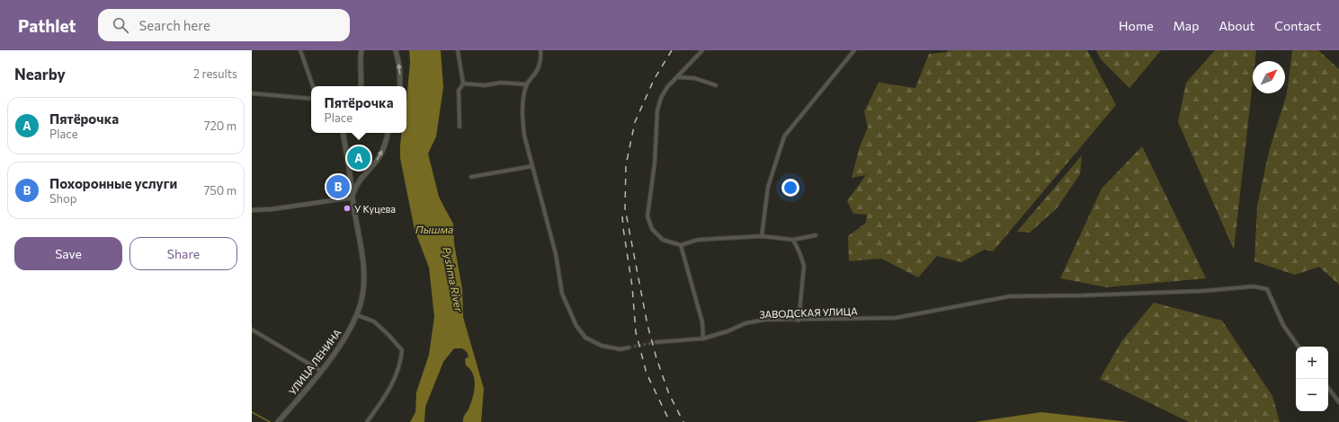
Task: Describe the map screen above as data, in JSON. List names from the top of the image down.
{
  "streets": {
    "main road": ["УЛИЦА ЛЕНИНА"],
    "street": ["ЗАВОДСКАЯ УЛИЦА"]
  },
  "water": ["Пышма", "Pyshma River"],
  "places": ["У Куцева"],
  "north": "top right",
  "page": {
    "header": "Pathlet",
    "search": "Search here",
    "nav": [
      "Home",
      "Map",
      "About",
      "Contact"
    ],
    "heading": ["Nearby", "2 results"],
    "popup": ["Пятёрочка", "Place"],
    "list": [
      {
        "mark": "A",
        "name": "Пятёрочка",
        "note": "Place",
        "value": "720 m"
      },
      {
        "mark": "B",
        "name": "Похоронные услуги",
        "note": "Shop",
        "value": "750 m"
      }
    ],
    "pins": ["A", "B"],
    "buttons": ["Save", "Share"],
    "map_buttons": ["+", "−"]
  }
}
